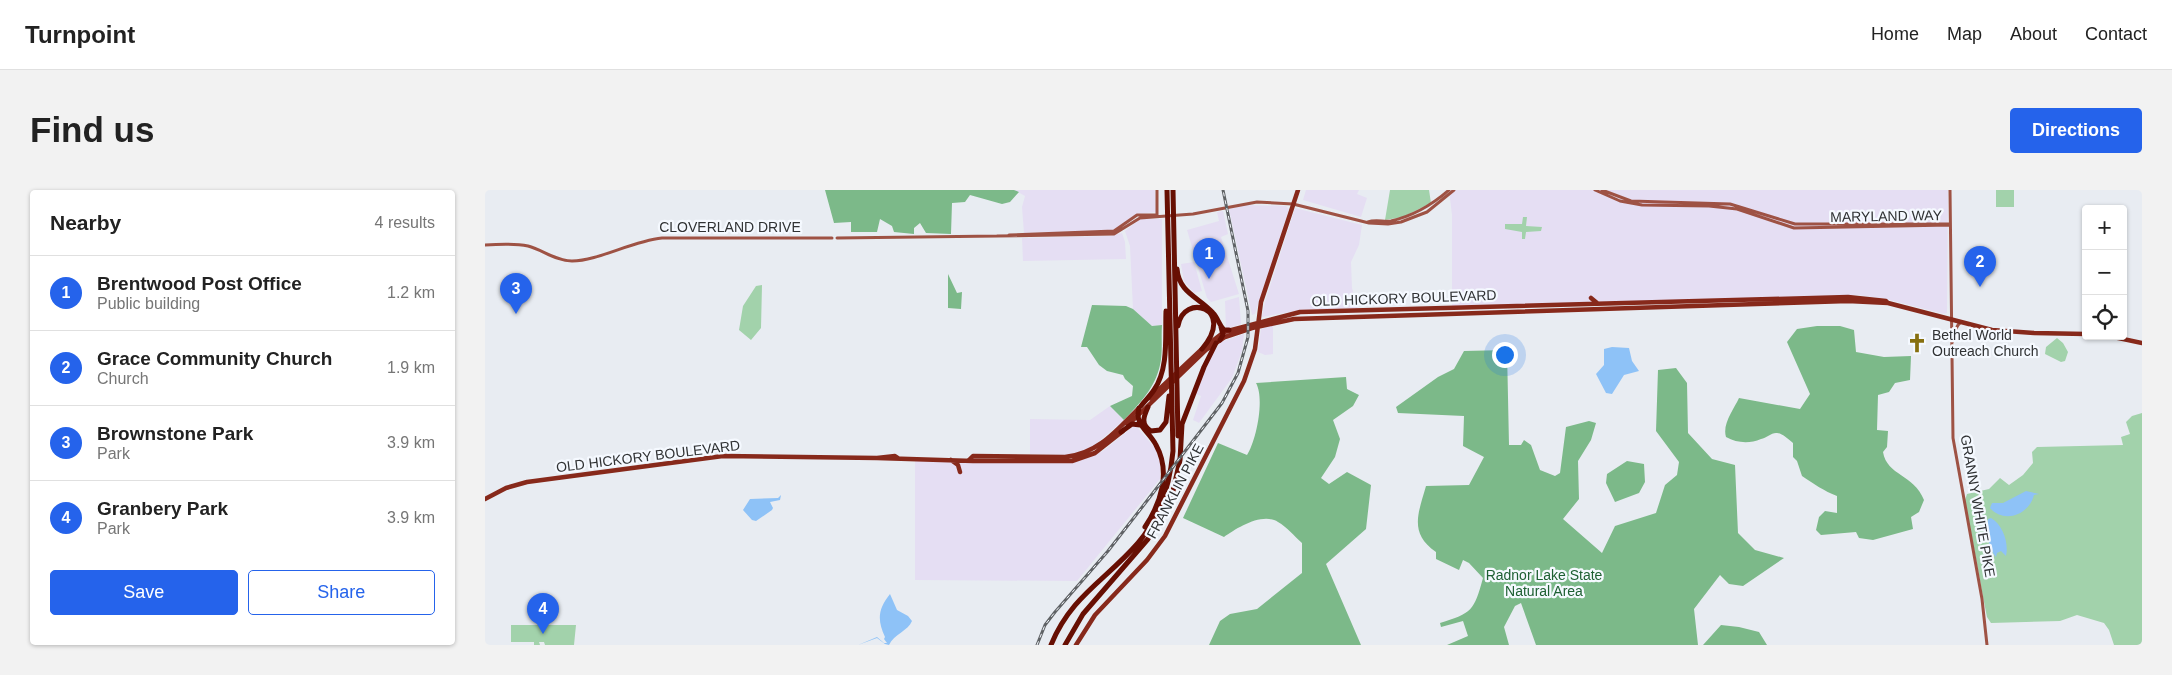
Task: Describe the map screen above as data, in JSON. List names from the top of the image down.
{
  "streets": {
    "main road": [
      "MARYLAND WAY",
      "CLOVERLAND DRIVE",
      "OLD HICKORY BOULEVARD",
      "FRANKLIN PIKE",
      "GRANNY WHITE PIKE"
    ]
  },
  "crossings": [
    ["MARYLAND WAY", "GRANNY WHITE PIKE"],
    ["CLOVERLAND DRIVE", "FRANKLIN PIKE"],
    ["OLD HICKORY BOULEVARD", "FRANKLIN PIKE"],
    ["OLD HICKORY BOULEVARD", "GRANNY WHITE PIKE"]
  ],
  "parks": ["Radnor Lake State Natural Area"],
  "places": {
    "church": ["Bethel World Outreach Church"]
  },
  "page": {
    "header": "Turnpoint",
    "nav": [
      "Home",
      "Map",
      "About",
      "Contact"
    ],
    "buttons": [
      "Directions",
      ["Save", "Share"]
    ],
    "title": "Find us",
    "heading": ["Nearby", "4 results"],
    "map_buttons": ["+", "−"],
    "pins": [
      "1",
      "2",
      "3",
      "4"
    ],
    "list": [
      {
        "mark": "1",
        "name": "Brentwood Post Office",
        "note": "Public building",
        "value": "1.2 km"
      },
      {
        "mark": "2",
        "name": "Grace Community Church",
        "note": "Church",
        "value": "1.9 km"
      },
      {
        "mark": "3",
        "name": "Brownstone Park",
        "note": "Park",
        "value": "3.9 km"
      },
      {
        "mark": "4",
        "name": "Granbery Park",
        "note": "Park",
        "value": "3.9 km"
      }
    ]
  }
}
